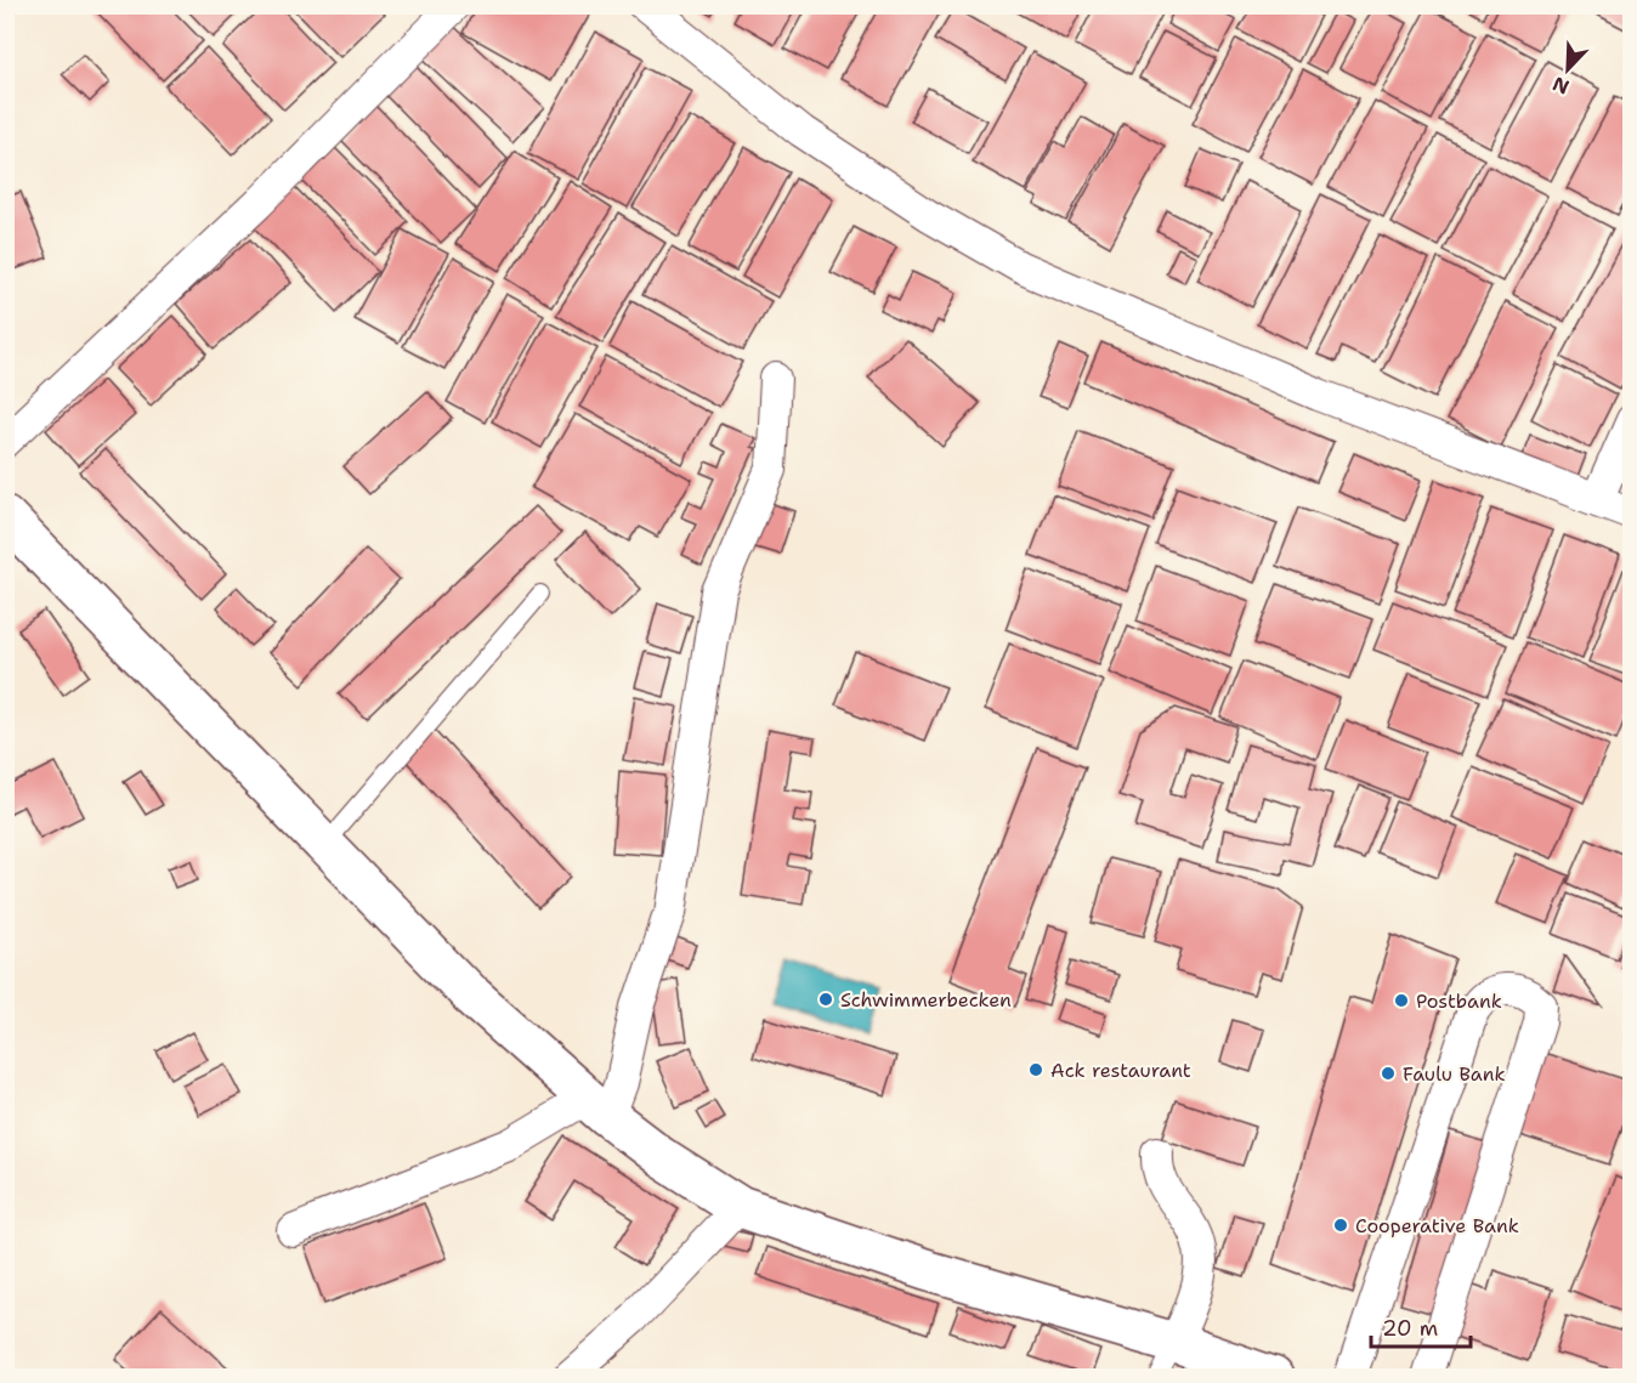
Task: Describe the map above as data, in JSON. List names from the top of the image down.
{
  "places": [
    "Schwimmerbecken",
    "Postbank",
    "Ack restaurant",
    "Faulu Bank",
    "Cooperative Bank"
  ],
  "scale_bar": "20 m",
  "north": "bottom left"
}
